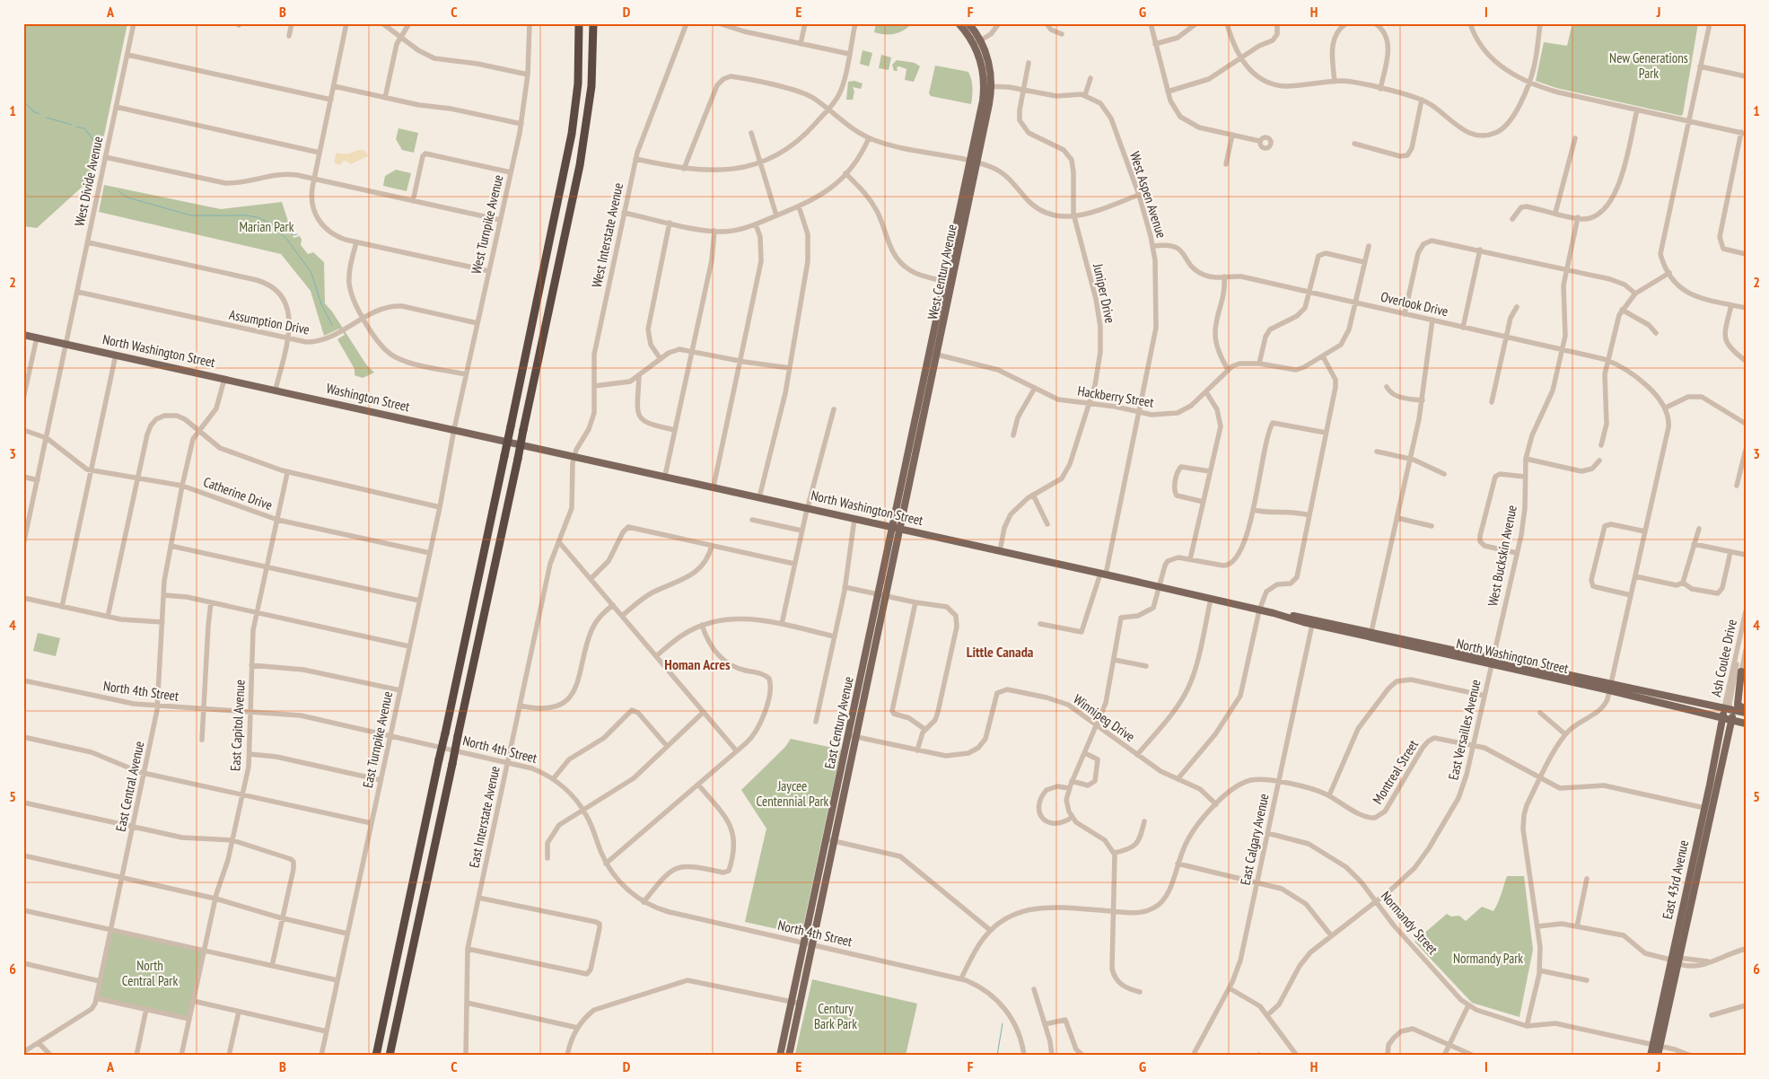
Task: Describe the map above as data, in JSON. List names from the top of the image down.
{
  "streets": {
    "main road": [
      "West Century Avenue",
      "North Washington Street",
      "Washington Street",
      "East Century Avenue",
      "East 43rd Avenue"
    ],
    "street": [
      "West Divide Avenue",
      "West Aspen Avenue",
      "West Turnpike Avenue",
      "West Interstate Avenue",
      "Juniper Drive",
      "Overlook Drive",
      "Assumption Drive",
      "Hackberry Street",
      "Catherine Drive",
      "West Buckskin Avenue",
      "Ash Coulee Drive",
      "North 4th Street",
      "Winnipeg Drive",
      "East Capitol Avenue",
      "East Versailles Avenue",
      "East Turnpike Avenue",
      "Montreal Street",
      "East Central Avenue",
      "East Interstate Avenue",
      "East Calgary Avenue",
      "Normandy Street"
    ]
  },
  "crossings": [
    ["West Divide Avenue", "Assumption Drive"],
    ["West Divide Avenue", "North Washington Street"],
    ["West Divide Avenue", "Catherine Drive"],
    ["West Aspen Avenue", "Overlook Drive"],
    ["West Aspen Avenue", "North Washington Street"],
    ["West Aspen Avenue", "Hackberry Street"],
    ["West Turnpike Avenue", "Assumption Drive"],
    ["West Turnpike Avenue", "North Washington Street"],
    ["West Turnpike Avenue", "Washington Street"],
    ["West Turnpike Avenue", "East Turnpike Avenue"],
    ["West Interstate Avenue", "North Washington Street"],
    ["West Interstate Avenue", "East Interstate Avenue"],
    ["West Century Avenue", "North Washington Street"],
    ["West Century Avenue", "Hackberry Street"],
    ["West Century Avenue", "East Century Avenue"],
    ["Juniper Drive", "North Washington Street"],
    ["Juniper Drive", "Hackberry Street"],
    ["Overlook Drive", "Hackberry Street"],
    ["Overlook Drive", "West Buckskin Avenue"],
    ["North Washington Street", "Washington Street"],
    ["North Washington Street", "West Buckskin Avenue"],
    ["North Washington Street", "Ash Coulee Drive"],
    ["North Washington Street", "East Century Avenue"],
    ["North Washington Street", "East Versailles Avenue"],
    ["North Washington Street", "East Turnpike Avenue"],
    ["North Washington Street", "East Central Avenue"],
    ["North Washington Street", "East Interstate Avenue"],
    ["North Washington Street", "East Calgary Avenue"],
    ["North Washington Street", "East 43rd Avenue"],
    ["Washington Street", "East Turnpike Avenue"],
    ["Catherine Drive", "East Capitol Avenue"],
    ["Catherine Drive", "East Turnpike Avenue"],
    ["Catherine Drive", "East Central Avenue"],
    ["West Buckskin Avenue", "East Versailles Avenue"],
    ["Ash Coulee Drive", "East 43rd Avenue"],
    ["North 4th Street", "East Century Avenue"],
    ["North 4th Street", "East Capitol Avenue"],
    ["North 4th Street", "East Turnpike Avenue"],
    ["North 4th Street", "Montreal Street"],
    ["North 4th Street", "East Central Avenue"],
    ["North 4th Street", "East Interstate Avenue"],
    ["Winnipeg Drive", "East Century Avenue"],
    ["Winnipeg Drive", "Montreal Street"],
    ["East Versailles Avenue", "Montreal Street"],
    ["East Versailles Avenue", "Normandy Street"],
    ["Montreal Street", "East Calgary Avenue"],
    ["Montreal Street", "East 43rd Avenue"],
    ["East Calgary Avenue", "Normandy Street"],
    ["East 43rd Avenue", "Normandy Street"]
  ],
  "districts": ["Little Canada", "Homan Acres"],
  "parks": [
    "New Generations Park",
    "Marian Park",
    "Jaycee Centennial Park",
    "Normandy Park",
    "North Central Park",
    "Century Bark Park"
  ],
  "grid": {
    "columns": [
      "A",
      "B",
      "C",
      "D",
      "E",
      "F",
      "G",
      "H",
      "I",
      "J"
    ],
    "rows": [
      "1",
      "2",
      "3",
      "4",
      "5",
      "6"
    ]
  }
}
